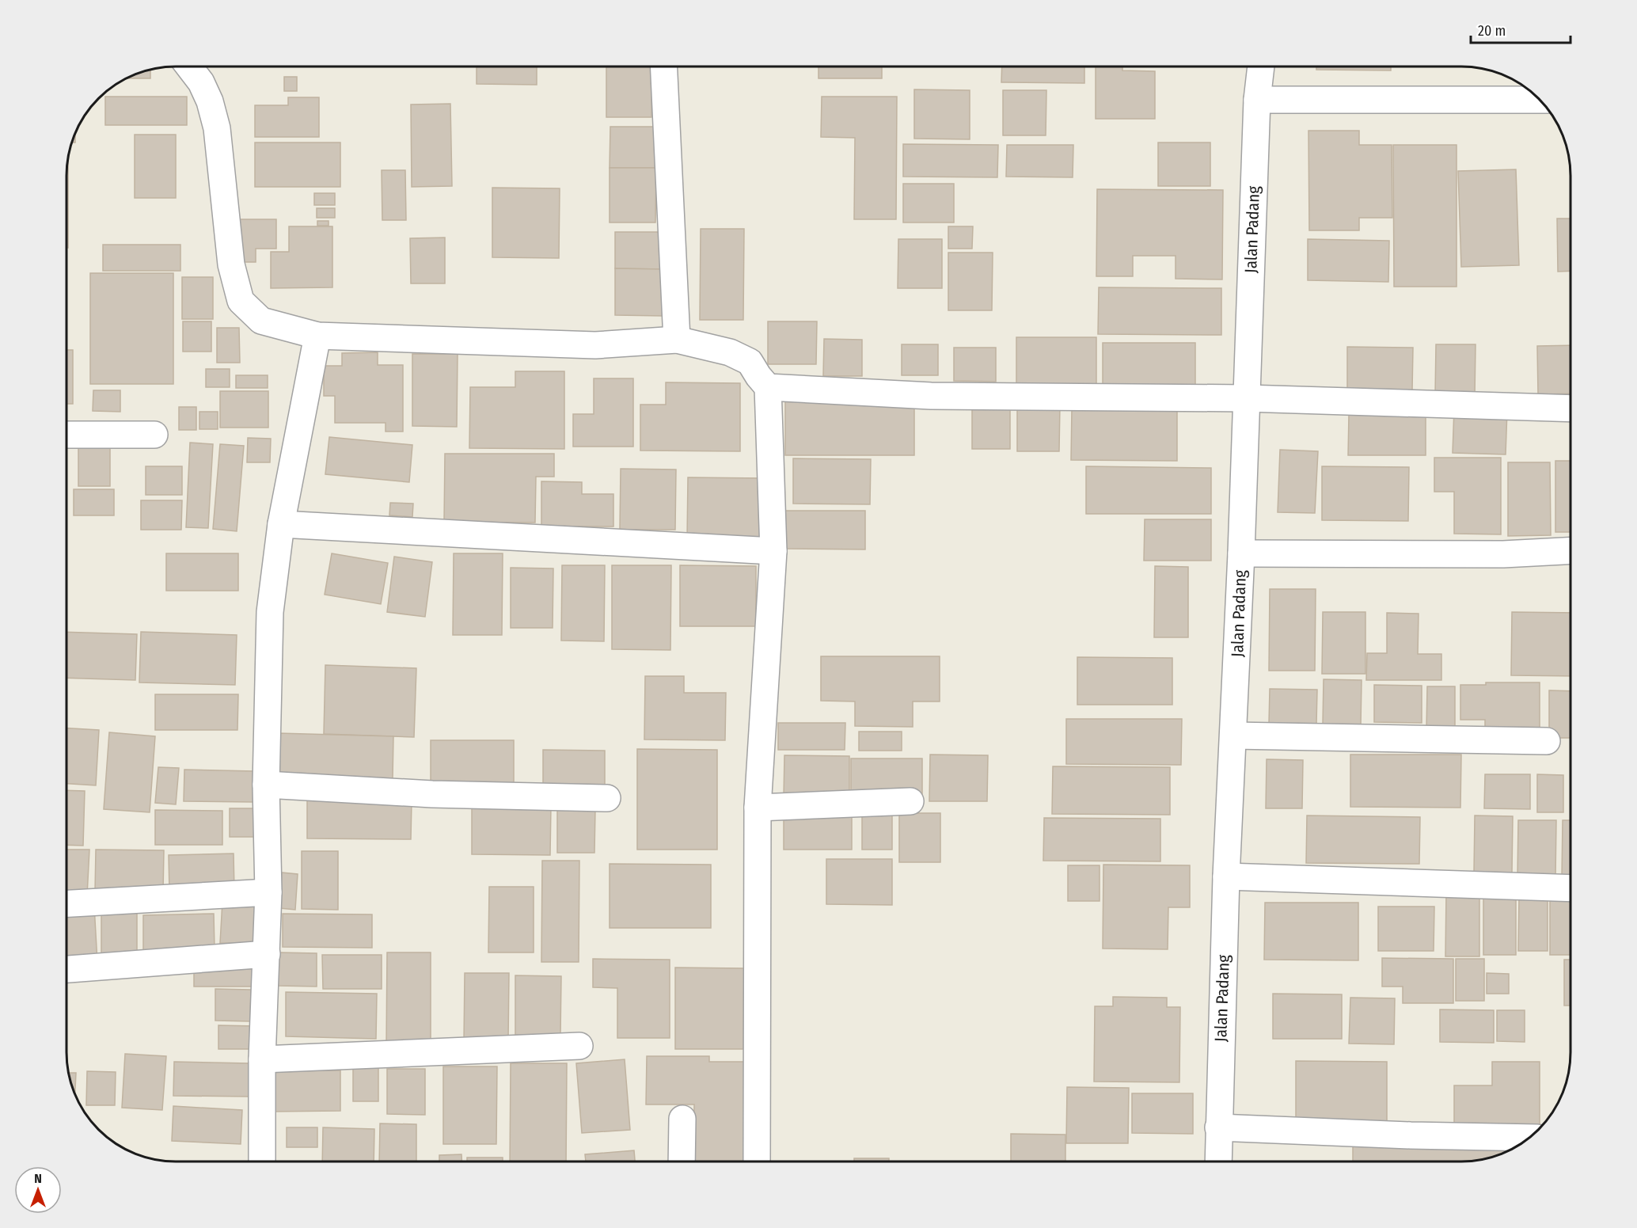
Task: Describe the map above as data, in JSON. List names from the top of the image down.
{
  "streets": {
    "street": ["Jalan Padang"]
  },
  "scale_bar": "20 m",
  "north": "top"
}
